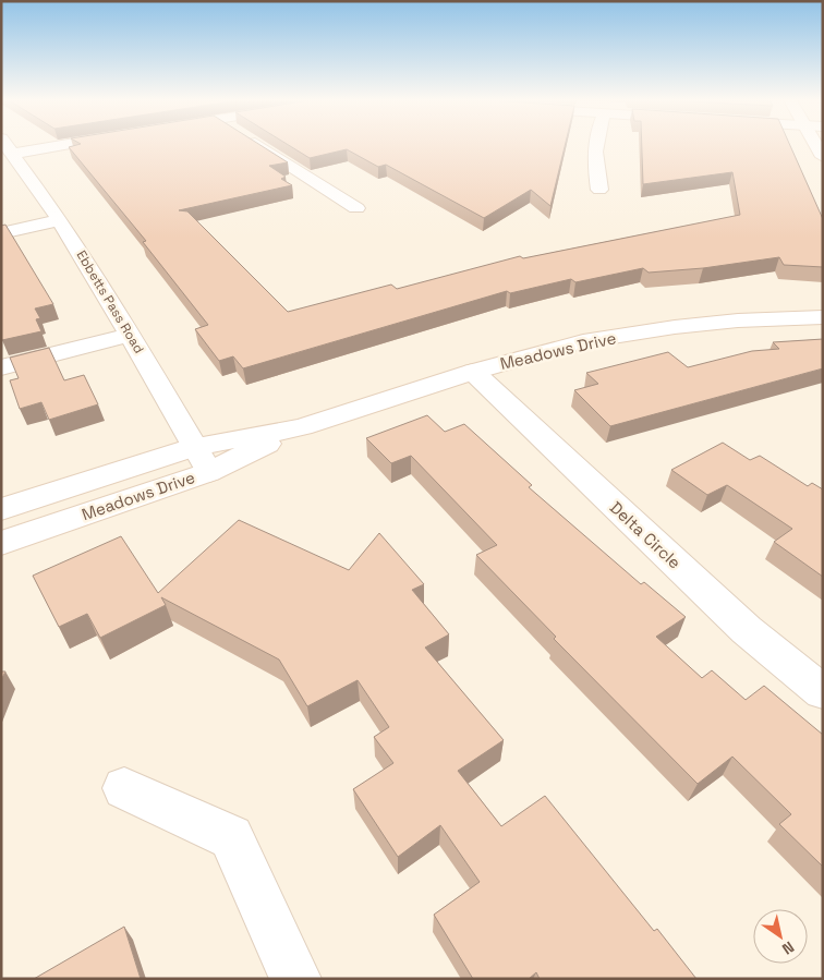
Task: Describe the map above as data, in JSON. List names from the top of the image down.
{
  "streets": {
    "street": ["Ebbetts Pass Road", "Meadows Drive", "Delta Circle"]
  },
  "crossings": [
    ["Ebbetts Pass Road", "Meadows Drive"],
    ["Meadows Drive", "Delta Circle"]
  ],
  "north": "bottom right"
}
